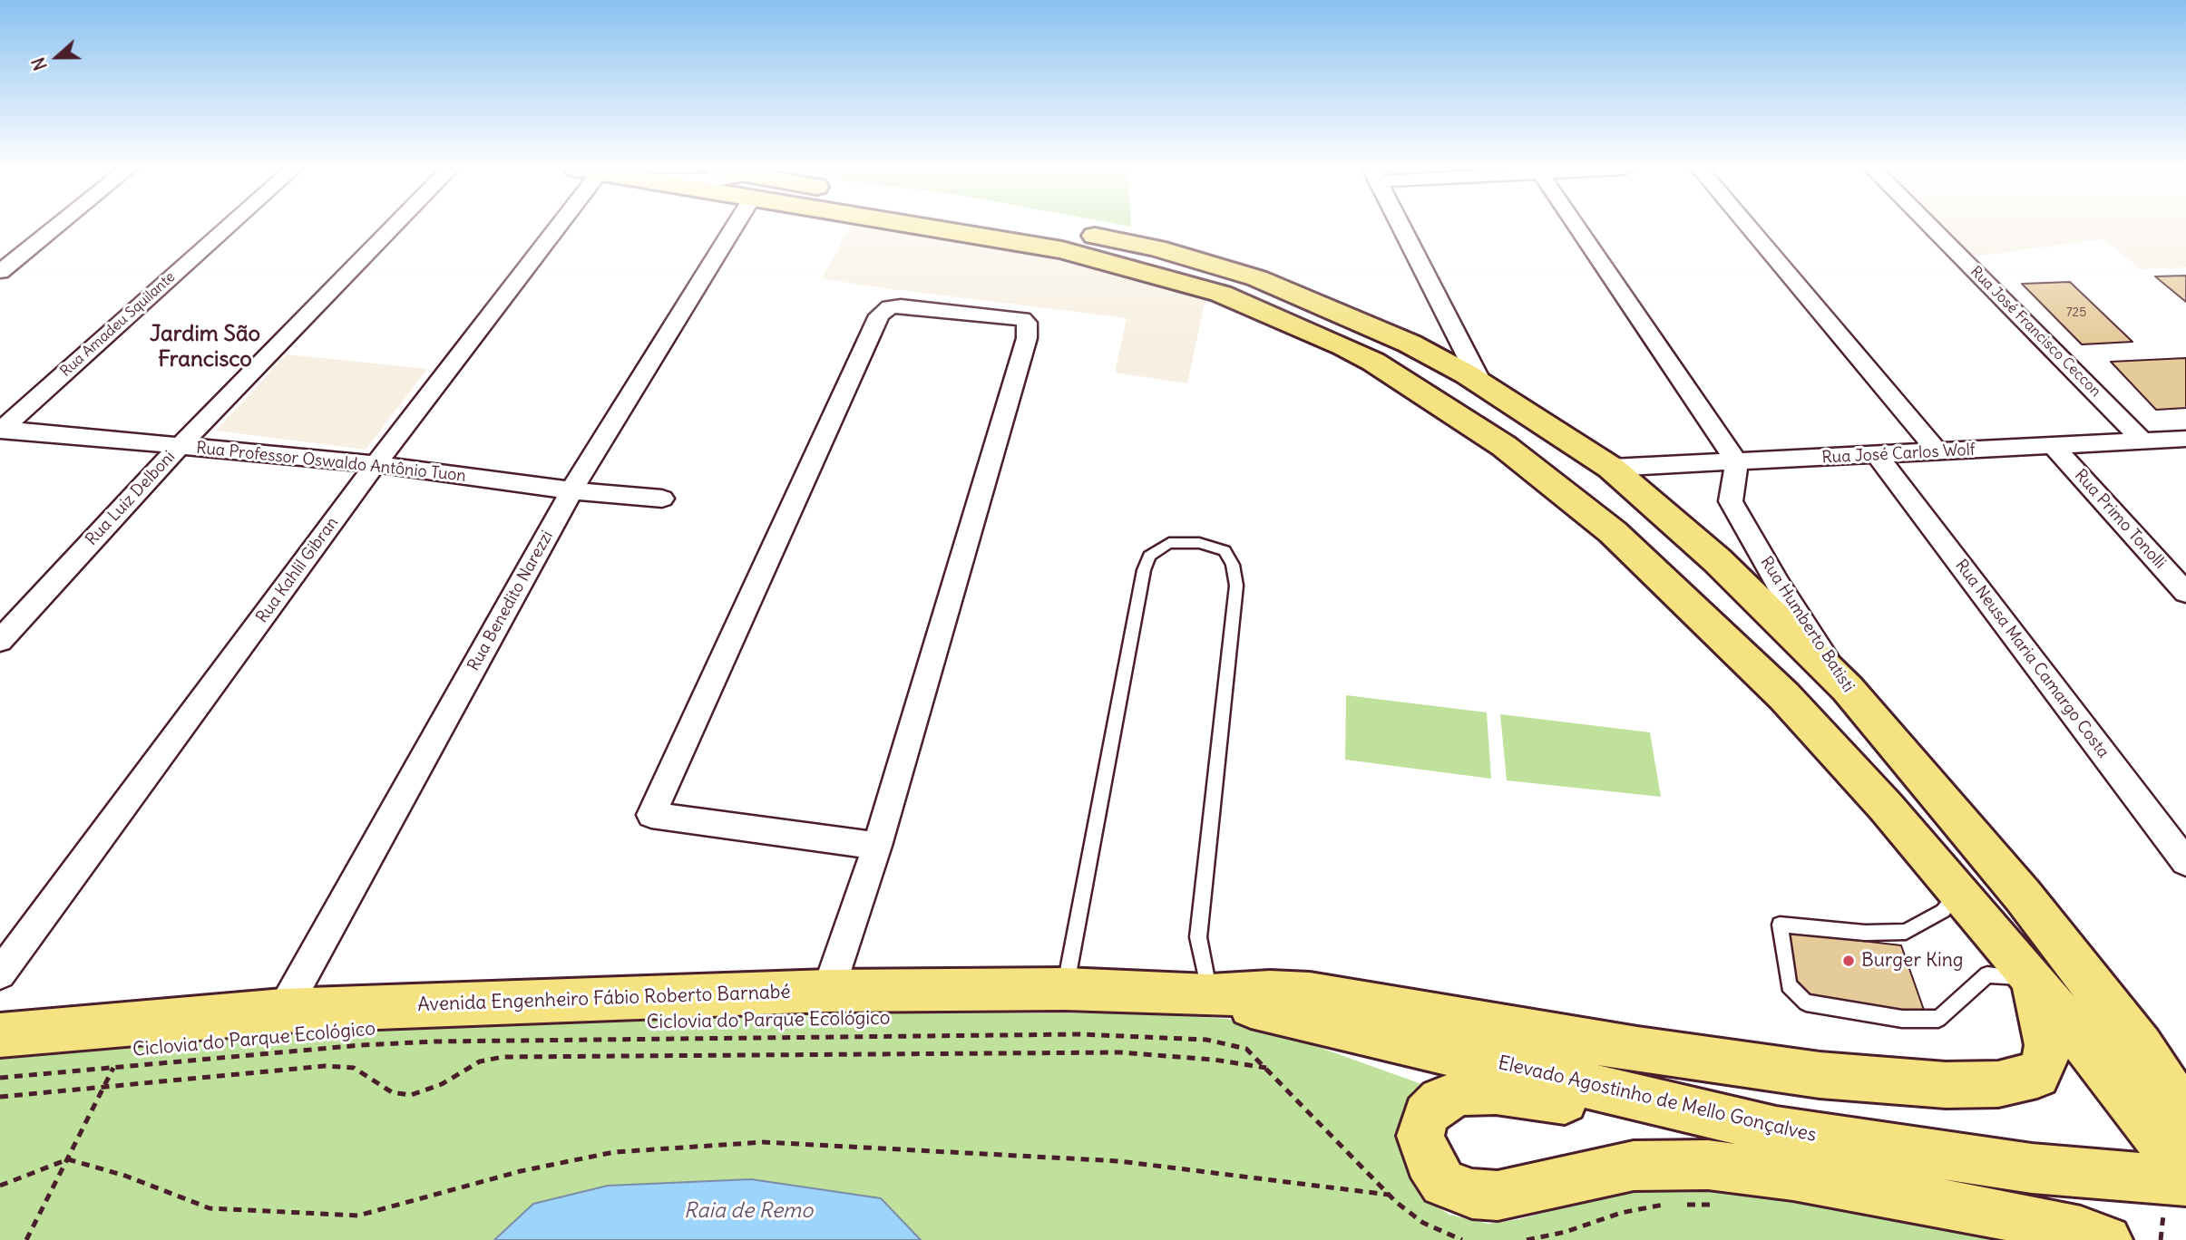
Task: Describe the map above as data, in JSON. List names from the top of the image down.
{
  "streets": {
    "main road": ["Rua Humberto Batisti", "Avenida Engenheiro Fábio Roberto Barnabé", "Elevado Agostinho de Mello Gonçalves"],
    "street": [
      "Rua Amadeu Squilante",
      "Rua José Francisco Ceccon",
      "Rua José Carlos Wolf",
      "Rua Professor Oswaldo Antônio Tuon",
      "Rua Luiz Delboni",
      "Rua Primo Tonolli",
      "Rua Kahlil Gibran",
      "Rua Benedito Narezzi",
      "Rua Neusa Maria Camargo Costa"
    ],
    "path": ["Ciclovia do Parque Ecológico"]
  },
  "crossings": [
    ["Rua Amadeu Squilante", "Rua Professor Oswaldo Antônio Tuon"],
    ["Rua José Francisco Ceccon", "Rua José Carlos Wolf"],
    ["Rua José Carlos Wolf", "Rua Primo Tonolli"],
    ["Rua José Carlos Wolf", "Rua Humberto Batisti"],
    ["Rua José Carlos Wolf", "Rua Neusa Maria Camargo Costa"],
    ["Rua Professor Oswaldo Antônio Tuon", "Rua Luiz Delboni"],
    ["Rua Professor Oswaldo Antônio Tuon", "Rua Kahlil Gibran"],
    ["Rua Professor Oswaldo Antônio Tuon", "Rua Benedito Narezzi"],
    ["Rua Benedito Narezzi", "Avenida Engenheiro Fábio Roberto Barnabé"],
    ["Avenida Engenheiro Fábio Roberto Barnabé", "Elevado Agostinho de Mello Gonçalves"]
  ],
  "districts": ["Jardim São Francisco"],
  "water": ["Raia de Remo"],
  "places": ["Burger King"],
  "house_numbers": ["725"],
  "north": "left"
}
